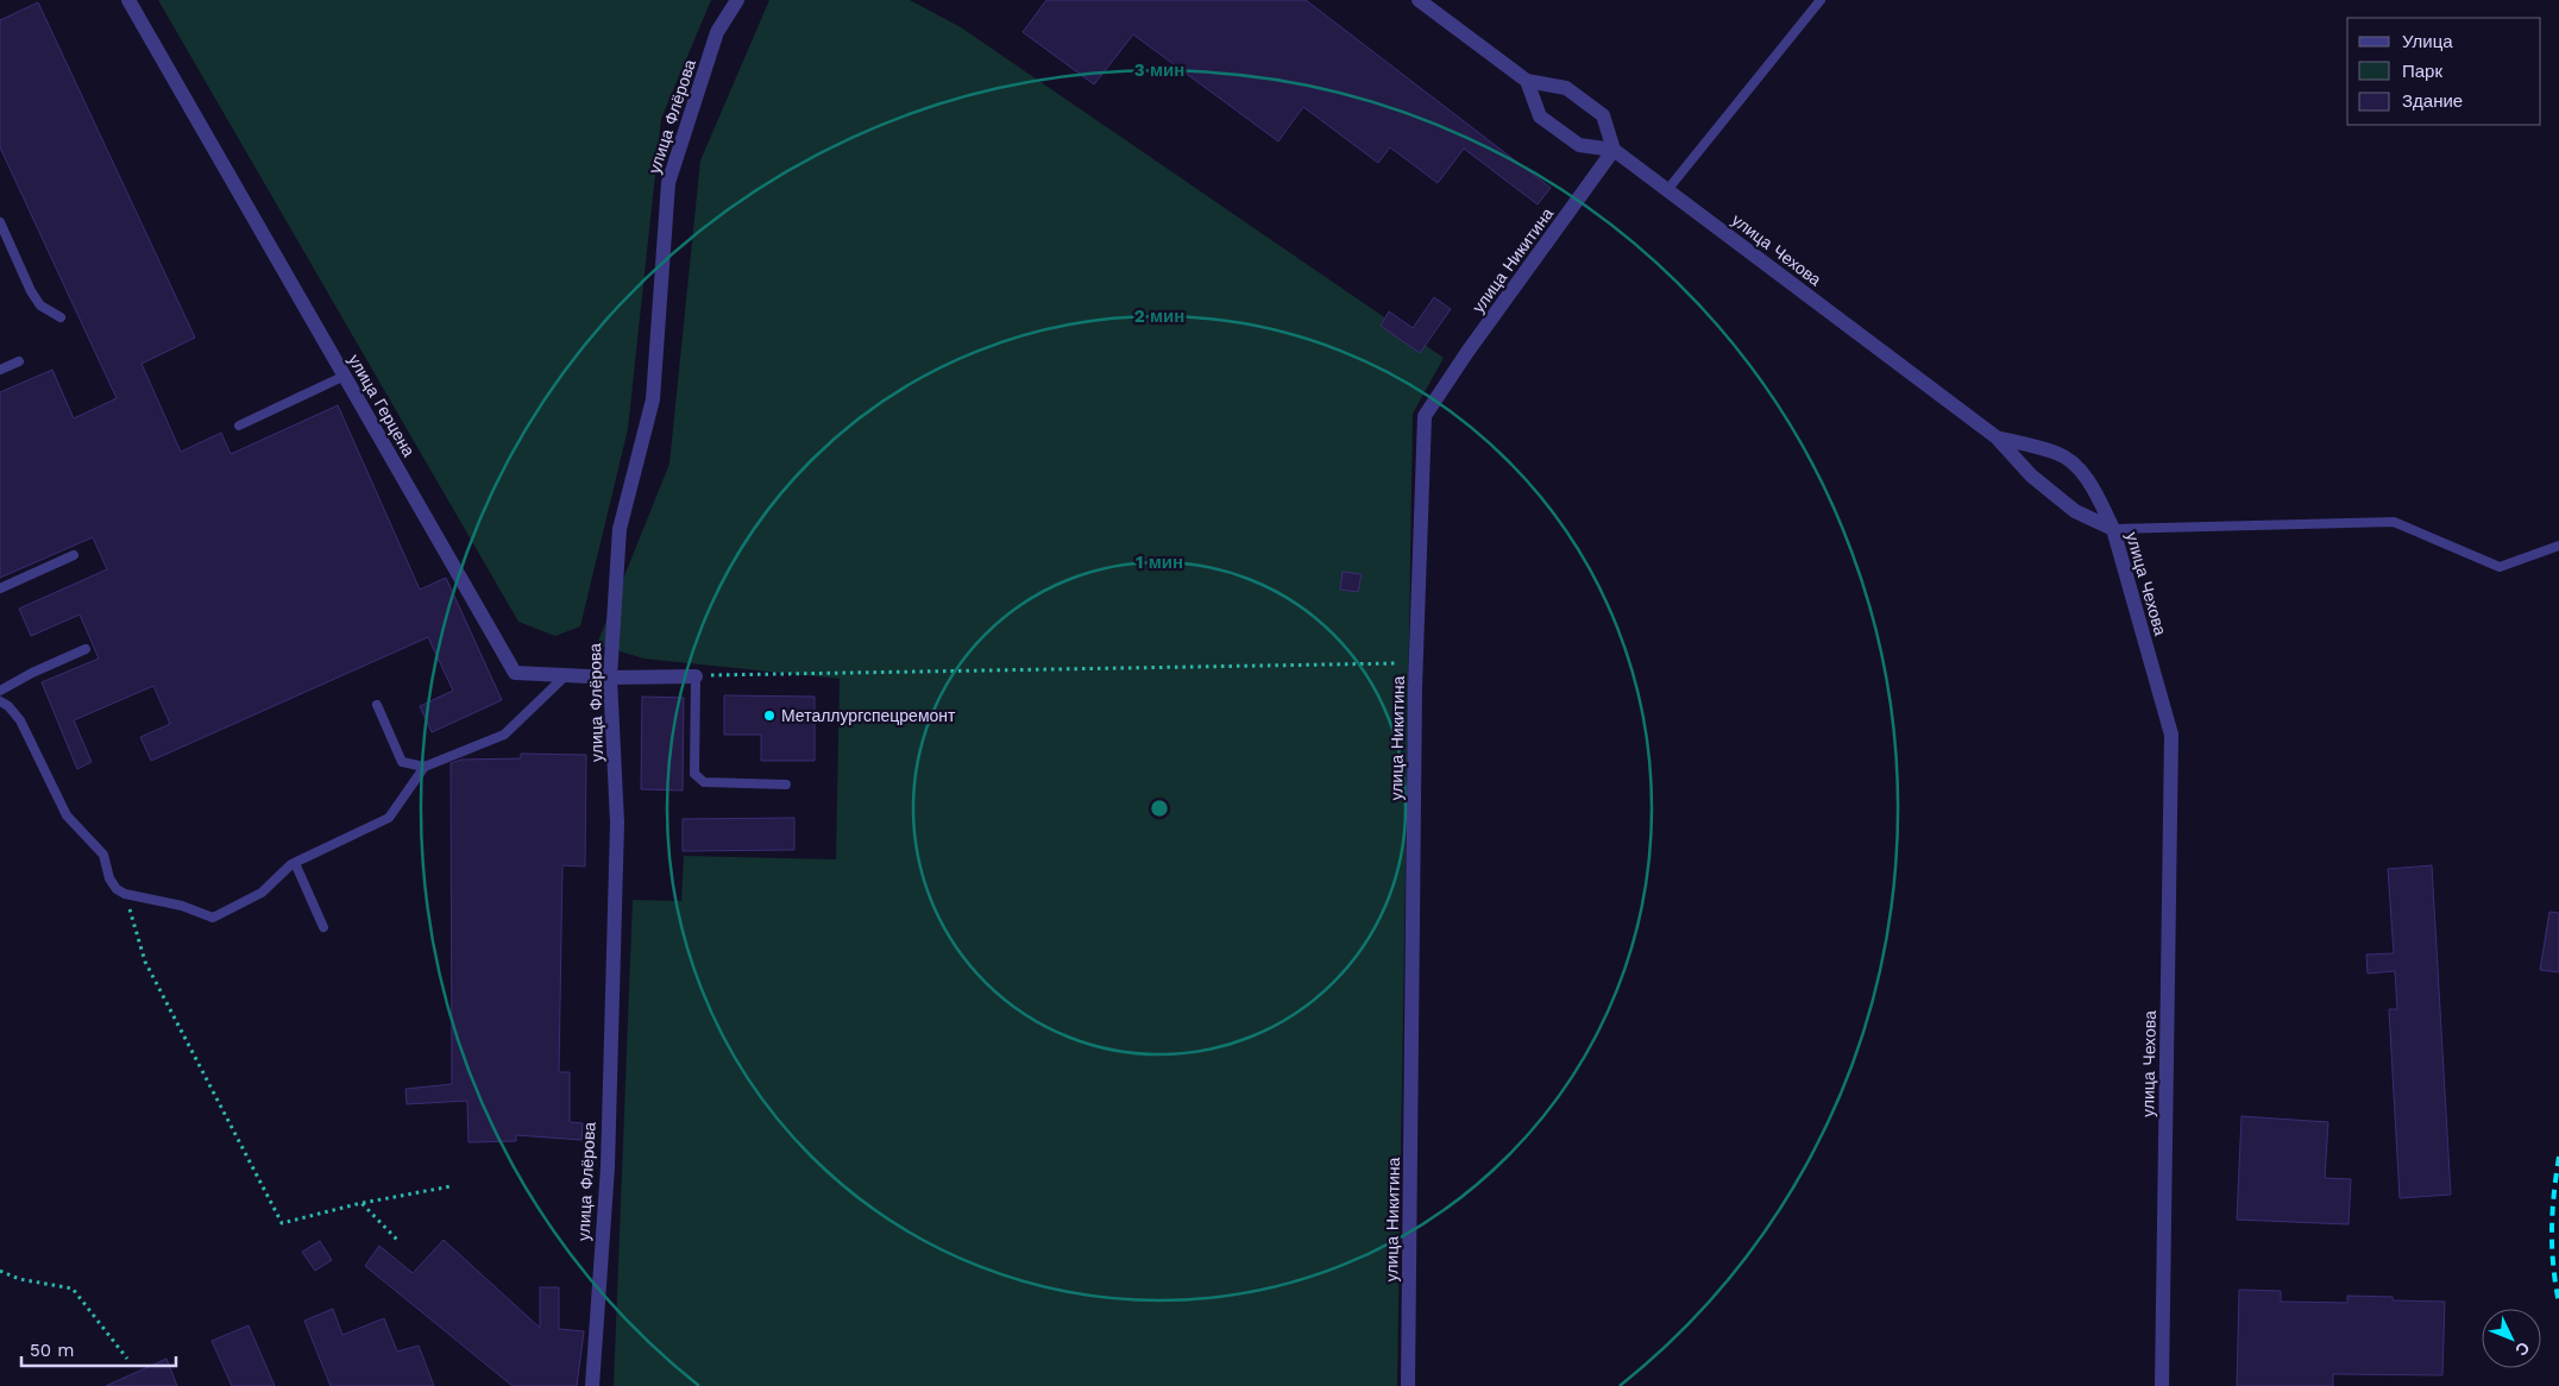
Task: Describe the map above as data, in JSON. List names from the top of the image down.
{
  "streets": {
    "street": [
      "улица Флёрова",
      "улица Чехова",
      "улица Никитина",
      "улица Герцена"
    ]
  },
  "crossings": [
    ["улица Флёрова", "улица Герцена"],
    ["улица Чехова", "улица Никитина"]
  ],
  "places": ["Металлургспецремонт"],
  "legend": ["Улица", "Парк", "Здание"],
  "scale_bar": "50 m",
  "north": "bottom right",
  "rings": ["3 мин", "2 мин", "1 мин"]
}
